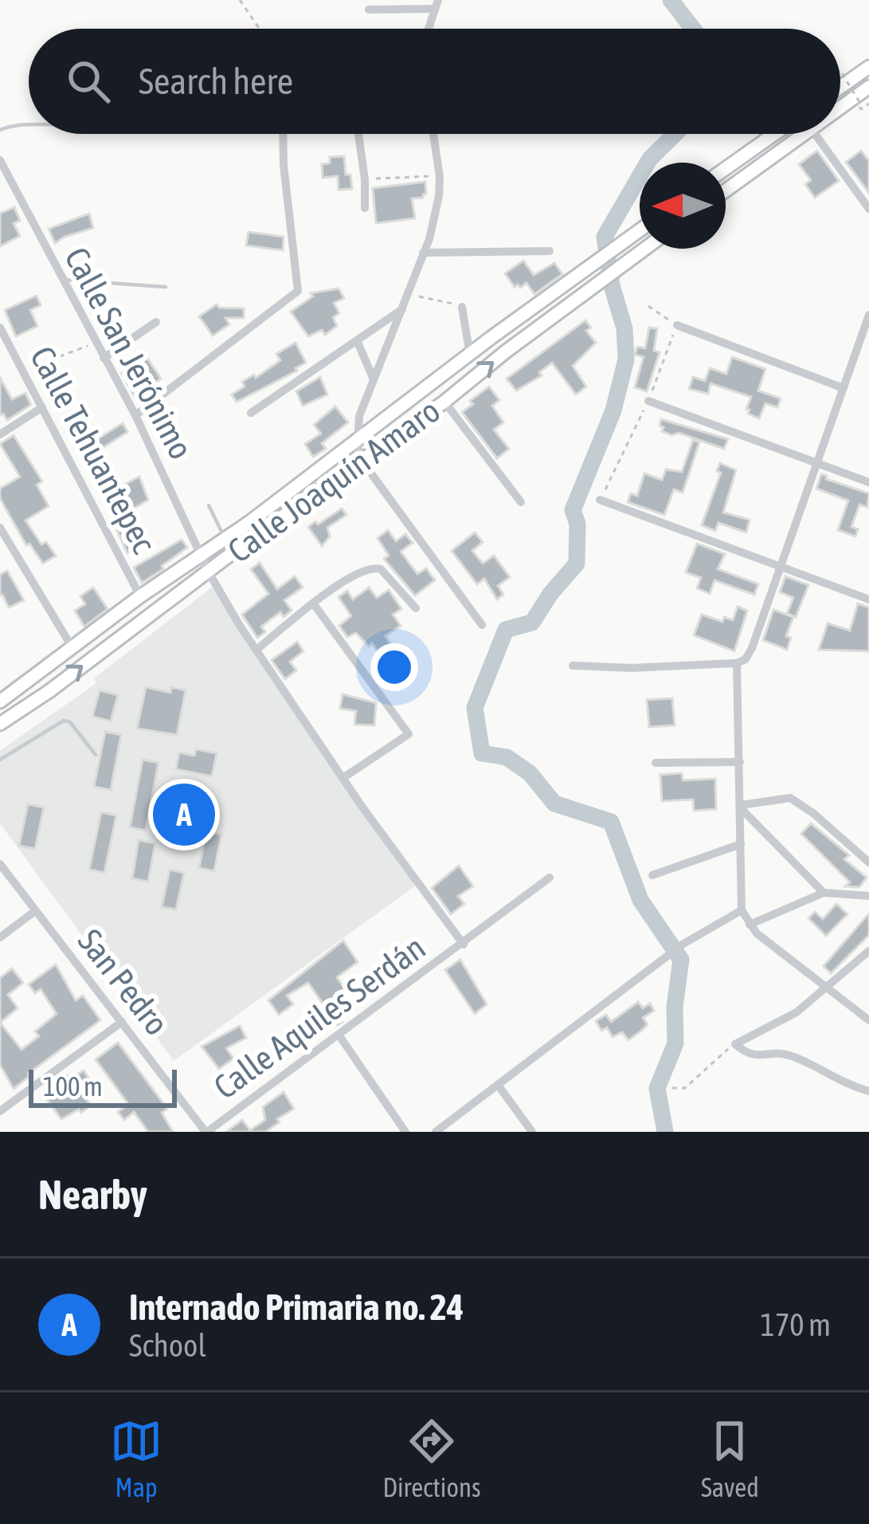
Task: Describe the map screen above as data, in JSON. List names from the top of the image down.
{
  "streets": {
    "main road": ["Calle Joaquín Amaro"],
    "street": [
      "Calle San Jerónimo",
      "Calle Tehuantepec",
      "San Pedro",
      "Calle Aquiles Serdán"
    ]
  },
  "crossings": [
    ["Calle San Jerónimo", "Calle Joaquín Amaro"],
    ["Calle San Jerónimo", "Calle Aquiles Serdán"],
    ["Calle Tehuantepec", "Calle Joaquín Amaro"],
    ["San Pedro", "Calle Aquiles Serdán"]
  ],
  "scale_bar": "100 m",
  "north": "left",
  "page": {
    "search": "Search here",
    "pins": "A",
    "scale": "100 m",
    "heading": "Nearby",
    "list": [
      {
        "mark": "A",
        "name": "Internado Primaria no. 24",
        "note": "School",
        "value": "170 m"
      }
    ],
    "nav": ["Map", "Directions", "Saved"]
  }
}
